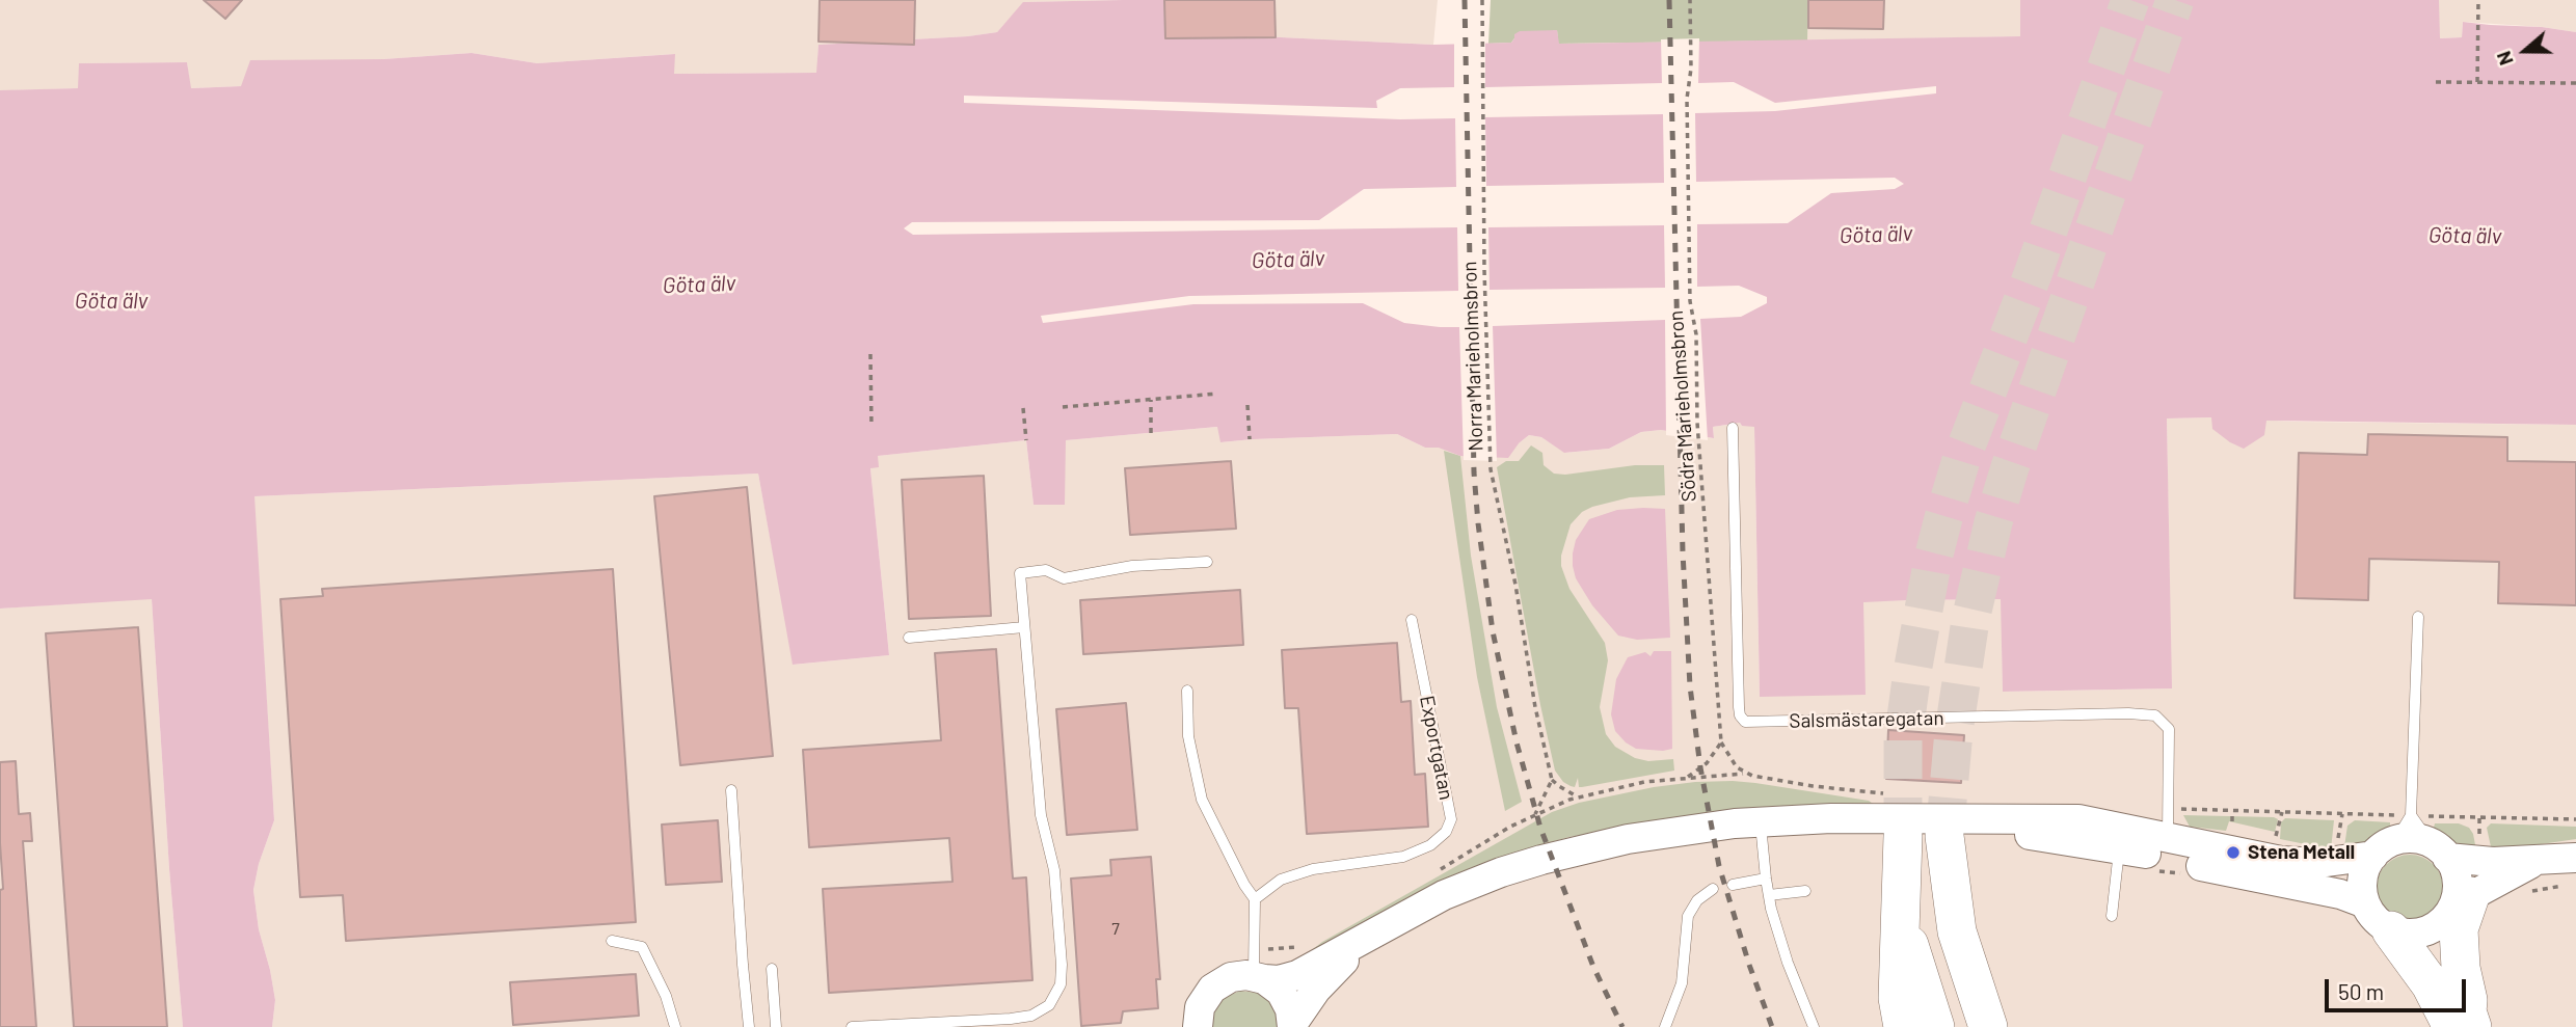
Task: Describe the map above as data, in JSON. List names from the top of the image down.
{
  "streets": {
    "lane": ["Salsmästaregatan", "Exportgatan"],
    "path": ["Norra Marieholmsbron", "Södra Marieholmsbron"]
  },
  "water": ["Göta älv"],
  "places": ["Stena Metall"],
  "house_numbers": ["7"],
  "scale_bar": "50 m",
  "north": "left"
}
